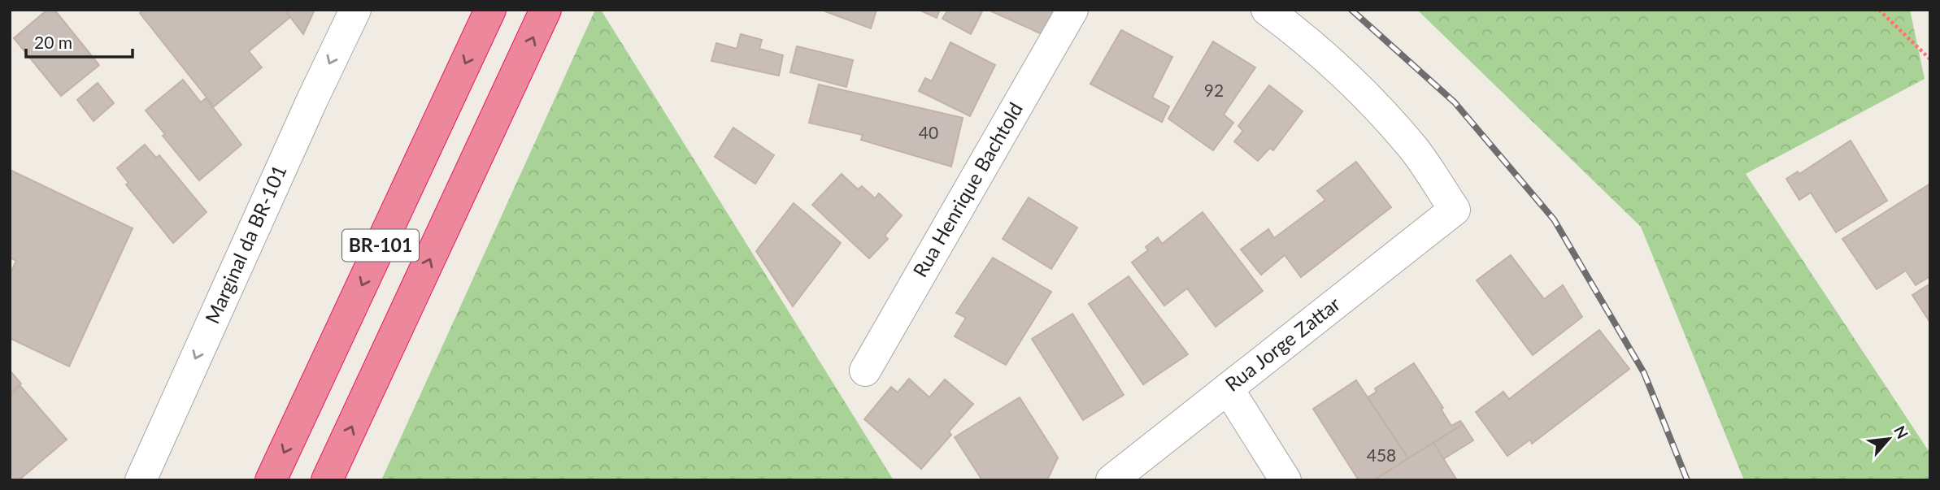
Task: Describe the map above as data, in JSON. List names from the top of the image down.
{
  "streets": {
    "highway": ["BR-101"],
    "street": ["Rua Henrique Bachtold", "Marginal da BR-101", "Rua Jorge Zattar"]
  },
  "one_way": ["Marginal da BR-101"],
  "house_numbers": ["92", "40", "458"],
  "scale_bar": "20 m",
  "north": "top right"
}
